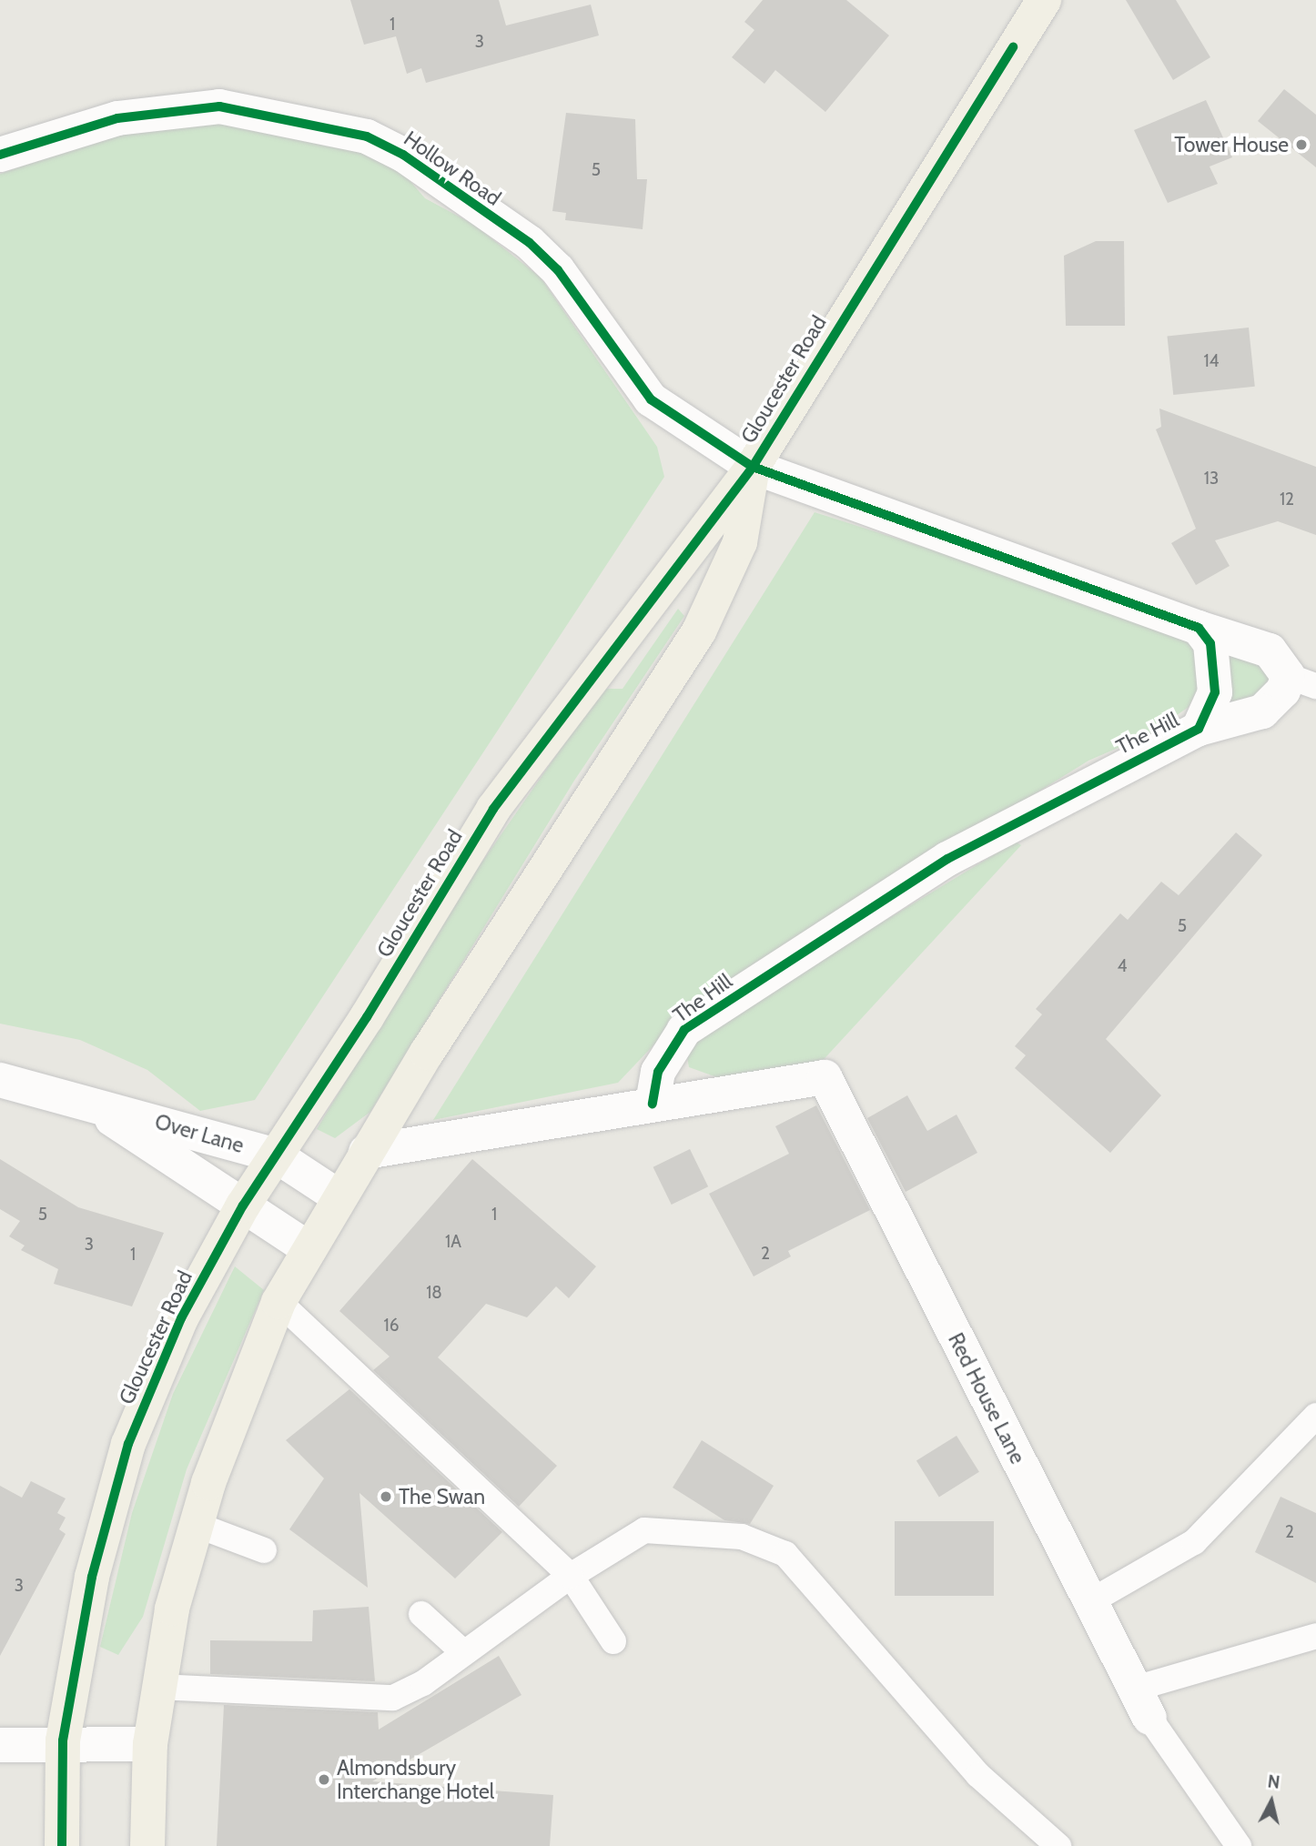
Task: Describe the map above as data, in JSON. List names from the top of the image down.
{
  "streets": {
    "main road": ["Gloucester Road"],
    "street": [
      "Hollow Road",
      "The Hill",
      "Over Lane",
      "Red House Lane"
    ]
  },
  "crossings": [
    ["Hollow Road", "Gloucester Road"],
    ["Hollow Road", "The Hill"],
    ["Gloucester Road", "The Hill"],
    ["Gloucester Road", "Over Lane"],
    ["The Hill", "Red House Lane"]
  ],
  "places": ["Tower House", "The Swan", "Almondsbury Interchange Hotel"],
  "house_numbers": [
    "1",
    "3",
    "5",
    "14",
    "13",
    "12",
    "5",
    "4",
    "5",
    "1",
    "1A",
    "3",
    "2",
    "1",
    "18",
    "16",
    "2",
    "3"
  ],
  "north": "top"
}
